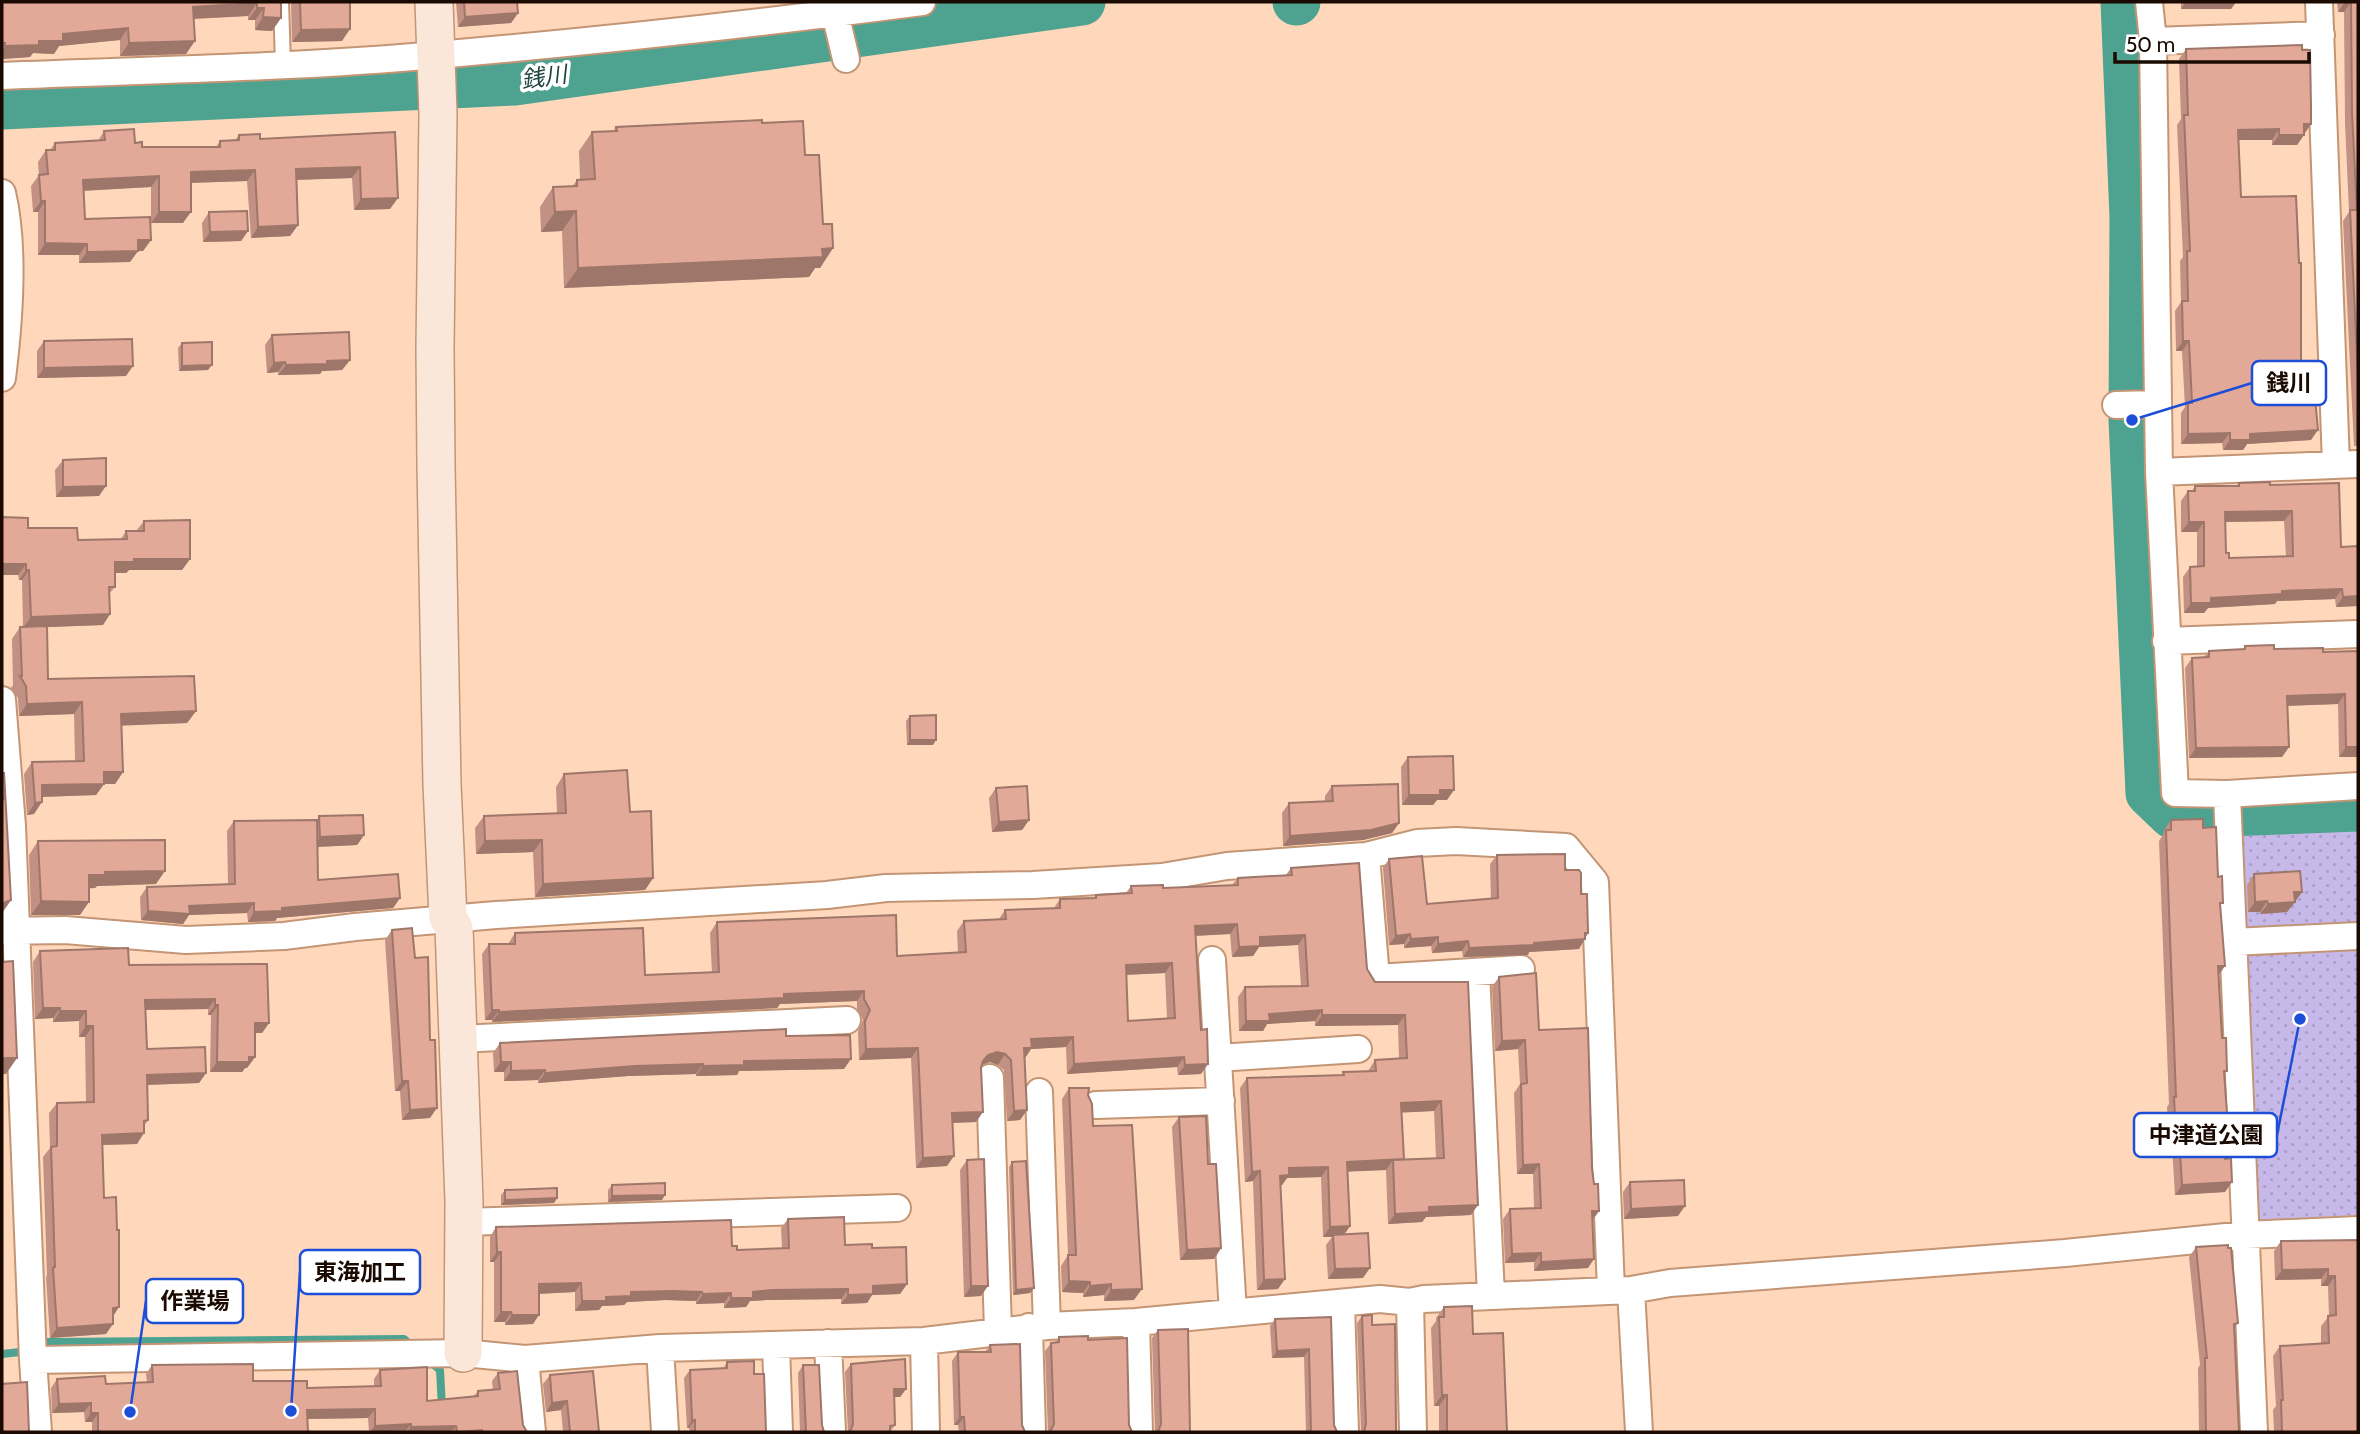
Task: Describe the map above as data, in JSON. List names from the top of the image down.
{
  "water": ["銭川"],
  "places": [
    "銭川",
    "中津道公園",
    "東海加工",
    "作業場"
  ],
  "scale_bar": "50 m"
}
